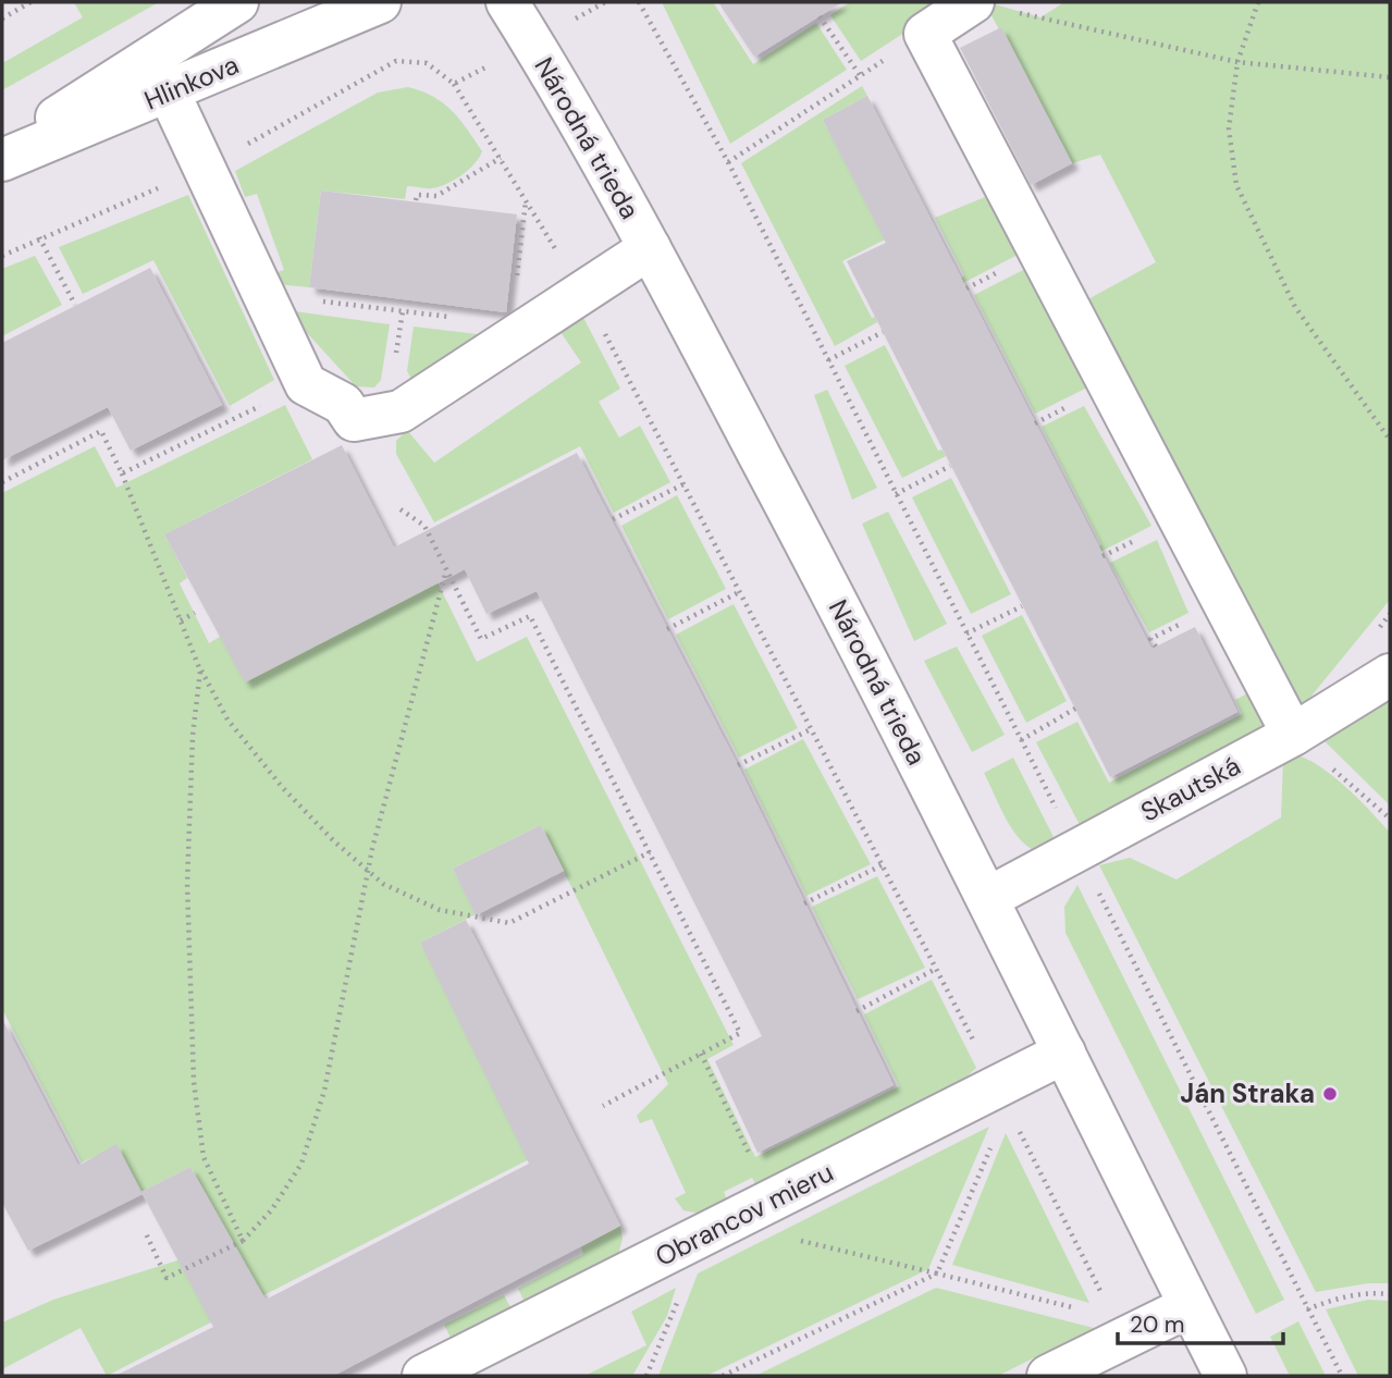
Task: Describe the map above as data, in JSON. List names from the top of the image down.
{
  "streets": {
    "street": [
      "Hlinkova",
      "Národná trieda",
      "Skautská",
      "Obrancov mieru"
    ]
  },
  "crossings": [
    ["Národná trieda", "Skautská"],
    ["Národná trieda", "Obrancov mieru"]
  ],
  "places": ["Ján Straka"],
  "scale_bar": "20 m"
}
